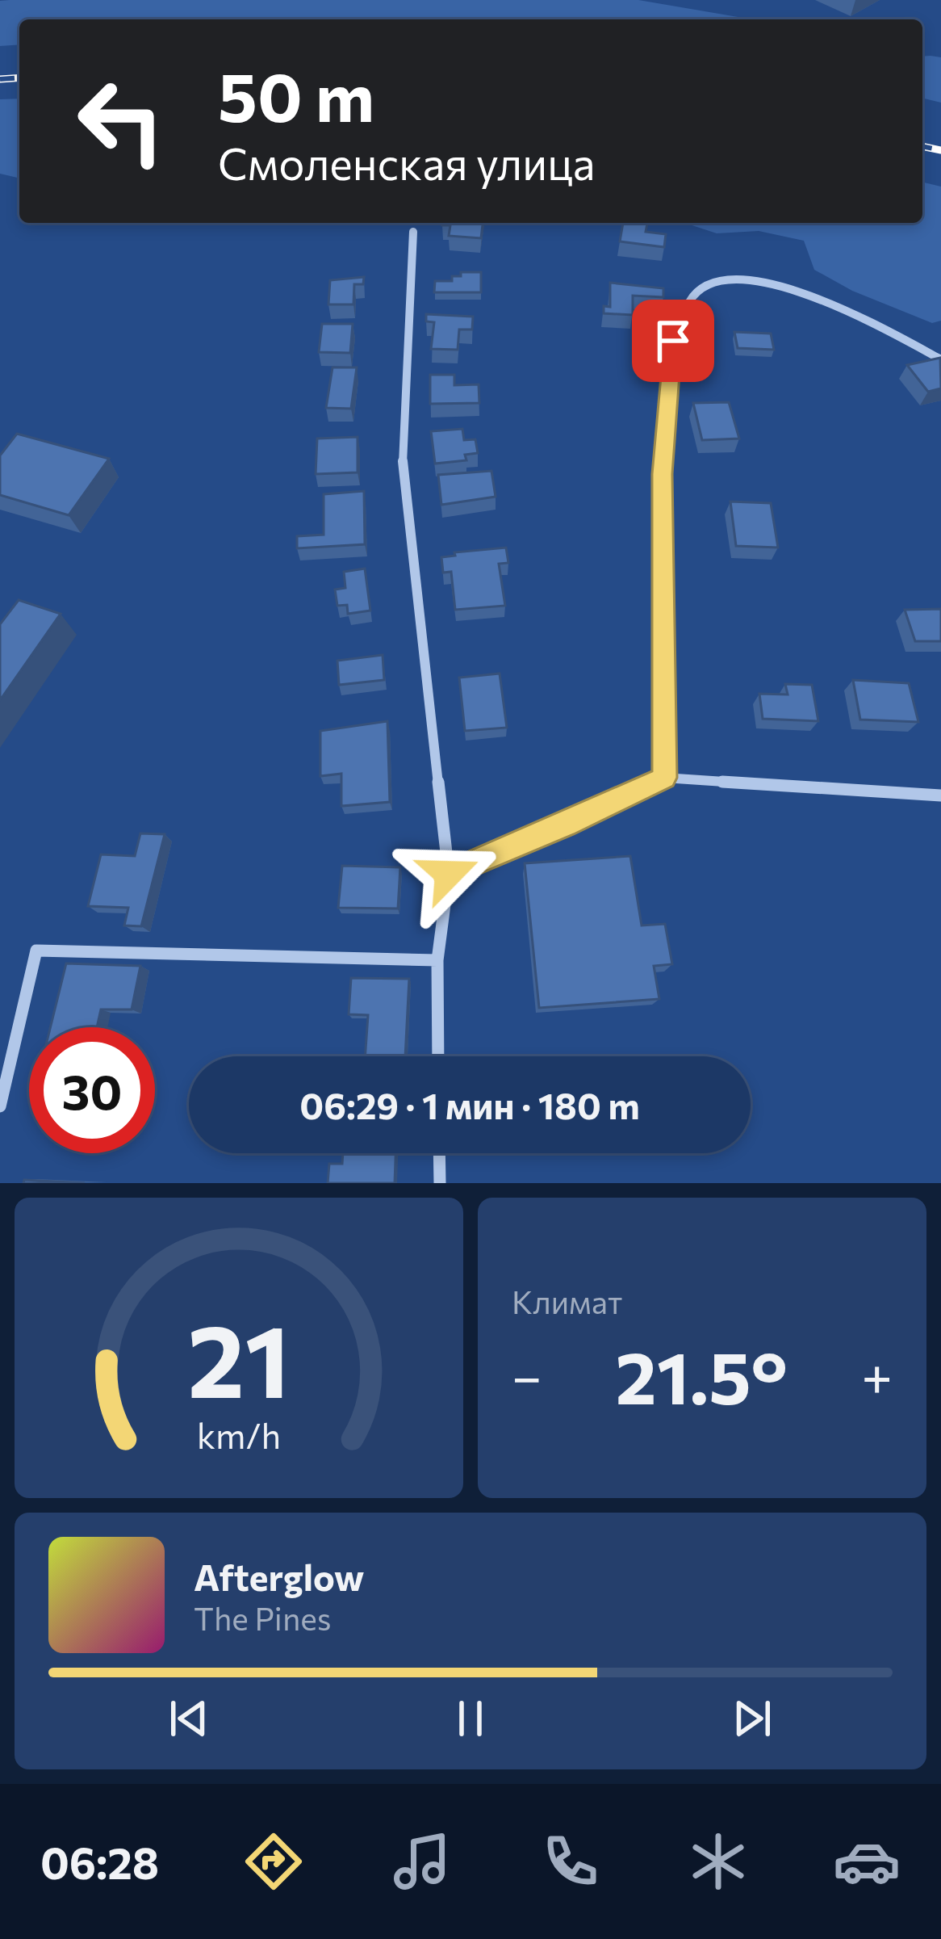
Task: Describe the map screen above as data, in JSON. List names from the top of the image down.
{
  "page": {
    "turn": ["50 m", "Смоленская улица"],
    "limit": "30",
    "trip": "06:29 · 1 мин · 180 m",
    "tile": "Климат",
    "heat": ["−", "21.5°", "+"],
    "song": ["Afterglow", "The Pines"],
    "tabs": "06:28",
    "gauge": ["21", "km/h"]
  }
}
